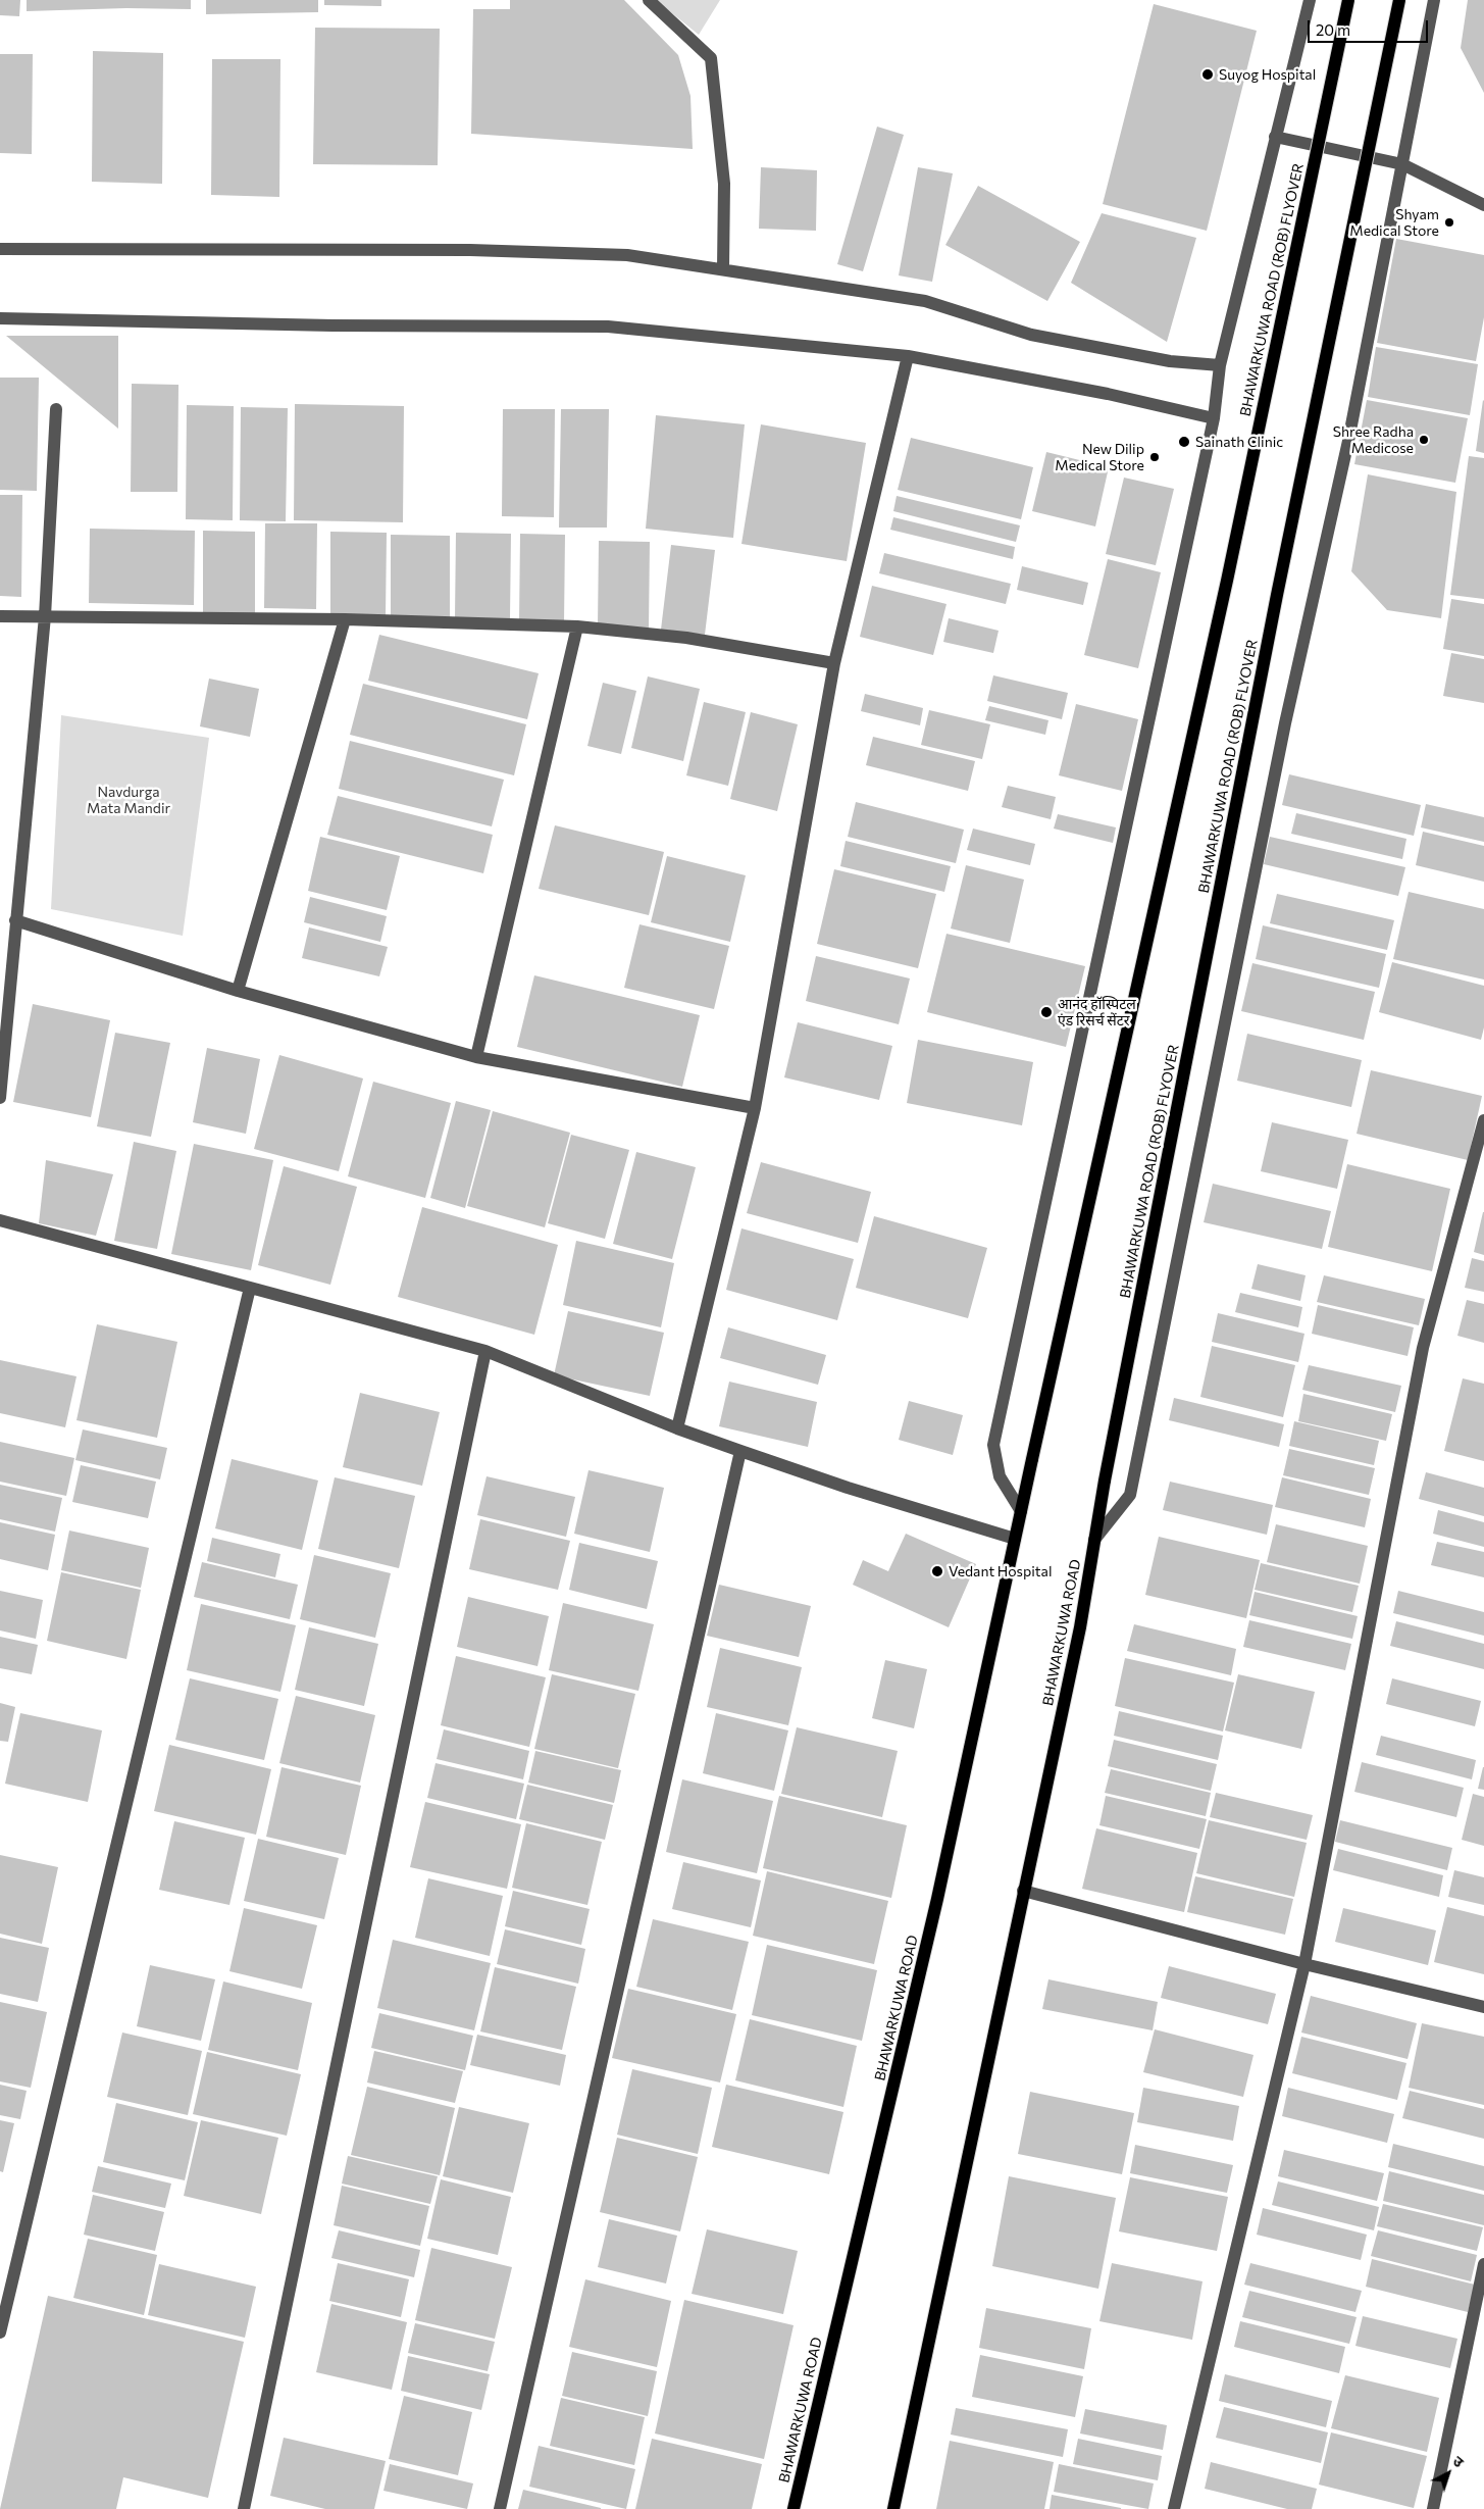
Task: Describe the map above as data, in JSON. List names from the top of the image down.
{
  "streets": {
    "main road": ["BHAWARKUWA ROAD (ROB) FLYOVER", "BHAWARKUWA ROAD"]
  },
  "crossings": [
    ["BHAWARKUWA ROAD (ROB) FLYOVER", "BHAWARKUWA ROAD"]
  ],
  "parks": ["Navdurga Mata Mandir"],
  "places": [
    "Suyog Hospital",
    "Shyam Medical Store",
    "Shree Radha Medicose",
    "Sainath Clinic",
    "New Dilip Medical Store",
    "आनंद हॉस्पिटल एंड रिसर्च सेंटर",
    "Vedant Hospital"
  ],
  "scale_bar": "20 m",
  "north": "top right"
}
